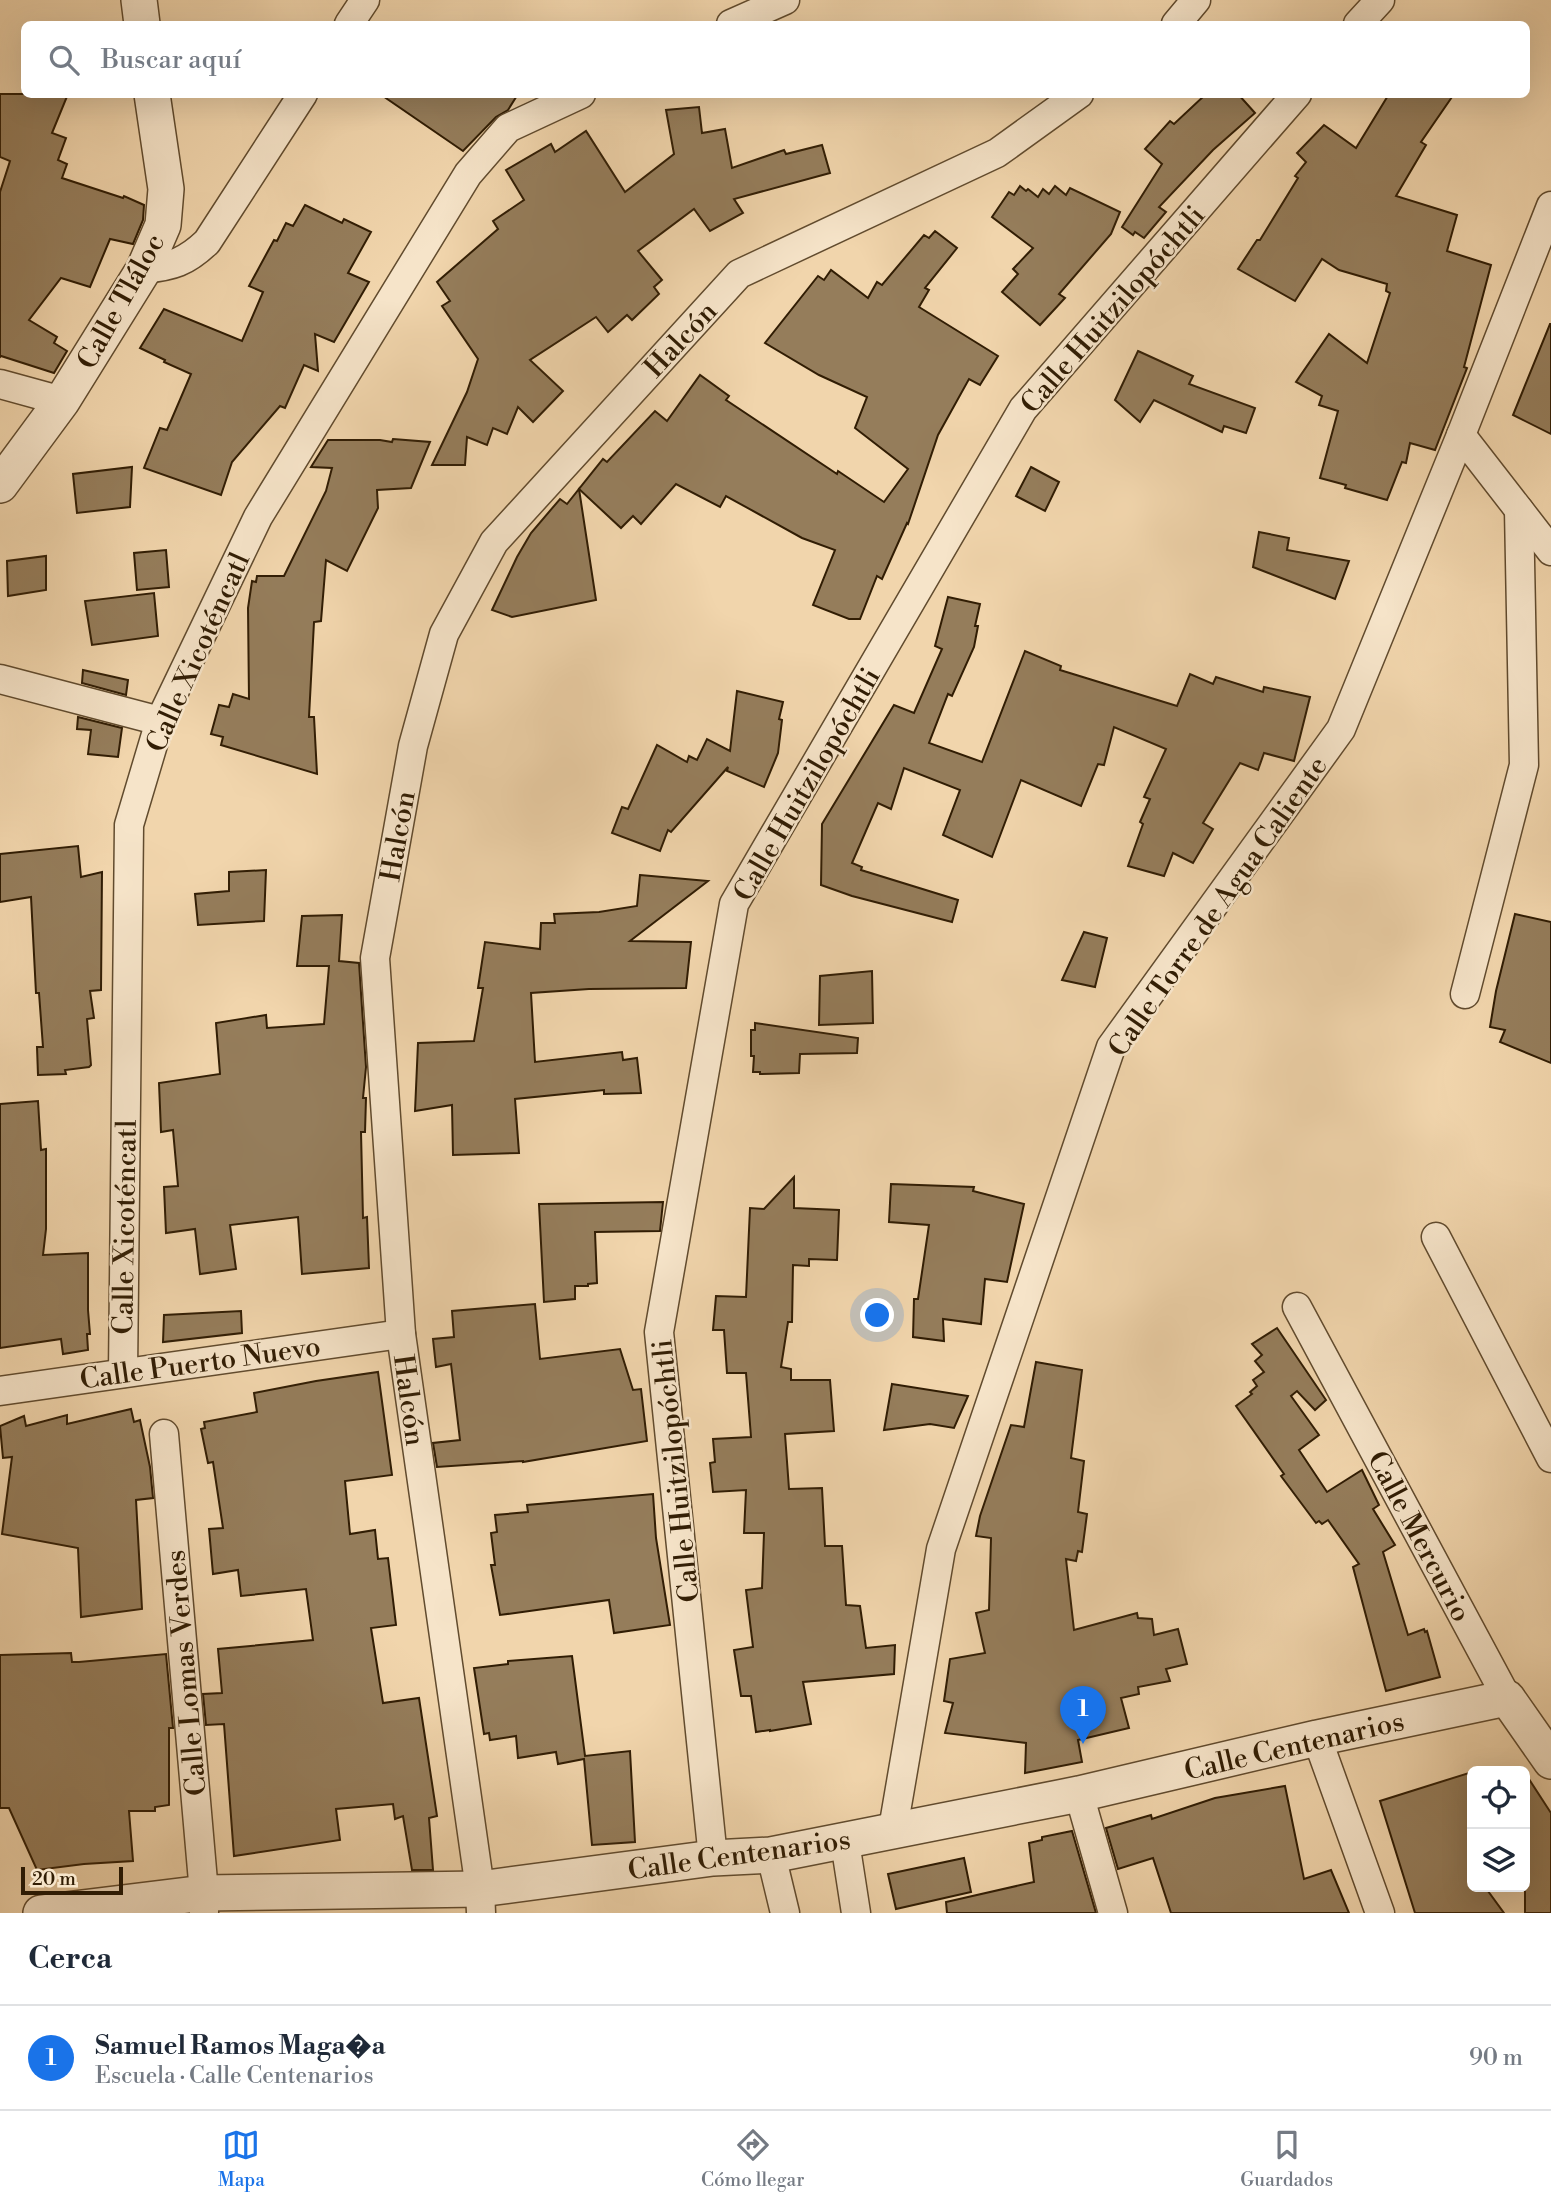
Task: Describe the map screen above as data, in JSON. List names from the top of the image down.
{
  "streets": {
    "street": [
      "Calle Tláloc",
      "Calle Huitzilopóchtli",
      "Halcón",
      "Calle Xicoténcatl",
      "Calle Torre de Agua Caliente",
      "Calle Puerto Nuevo",
      "Calle Mercurio",
      "Calle Lomas Verdes",
      "Calle Centenarios"
    ]
  },
  "crossings": [
    ["Calle Huitzilopóchtli", "Calle Centenarios"],
    ["Halcón", "Calle Puerto Nuevo"],
    ["Halcón", "Calle Centenarios"],
    ["Calle Xicoténcatl", "Calle Puerto Nuevo"],
    ["Calle Torre de Agua Caliente", "Calle Centenarios"],
    ["Calle Mercurio", "Calle Centenarios"],
    ["Calle Lomas Verdes", "Calle Centenarios"]
  ],
  "scale_bar": "20 m",
  "page": {
    "search": "Buscar aquí",
    "pins": "1",
    "scale": "20 m",
    "heading": "Cerca",
    "list": [
      {
        "mark": "1",
        "name": "Samuel Ramos Maga�a",
        "note": "Escuela · Calle Centenarios",
        "value": "90 m"
      }
    ],
    "nav": ["Mapa", "Cómo llegar", "Guardados"]
  }
}
